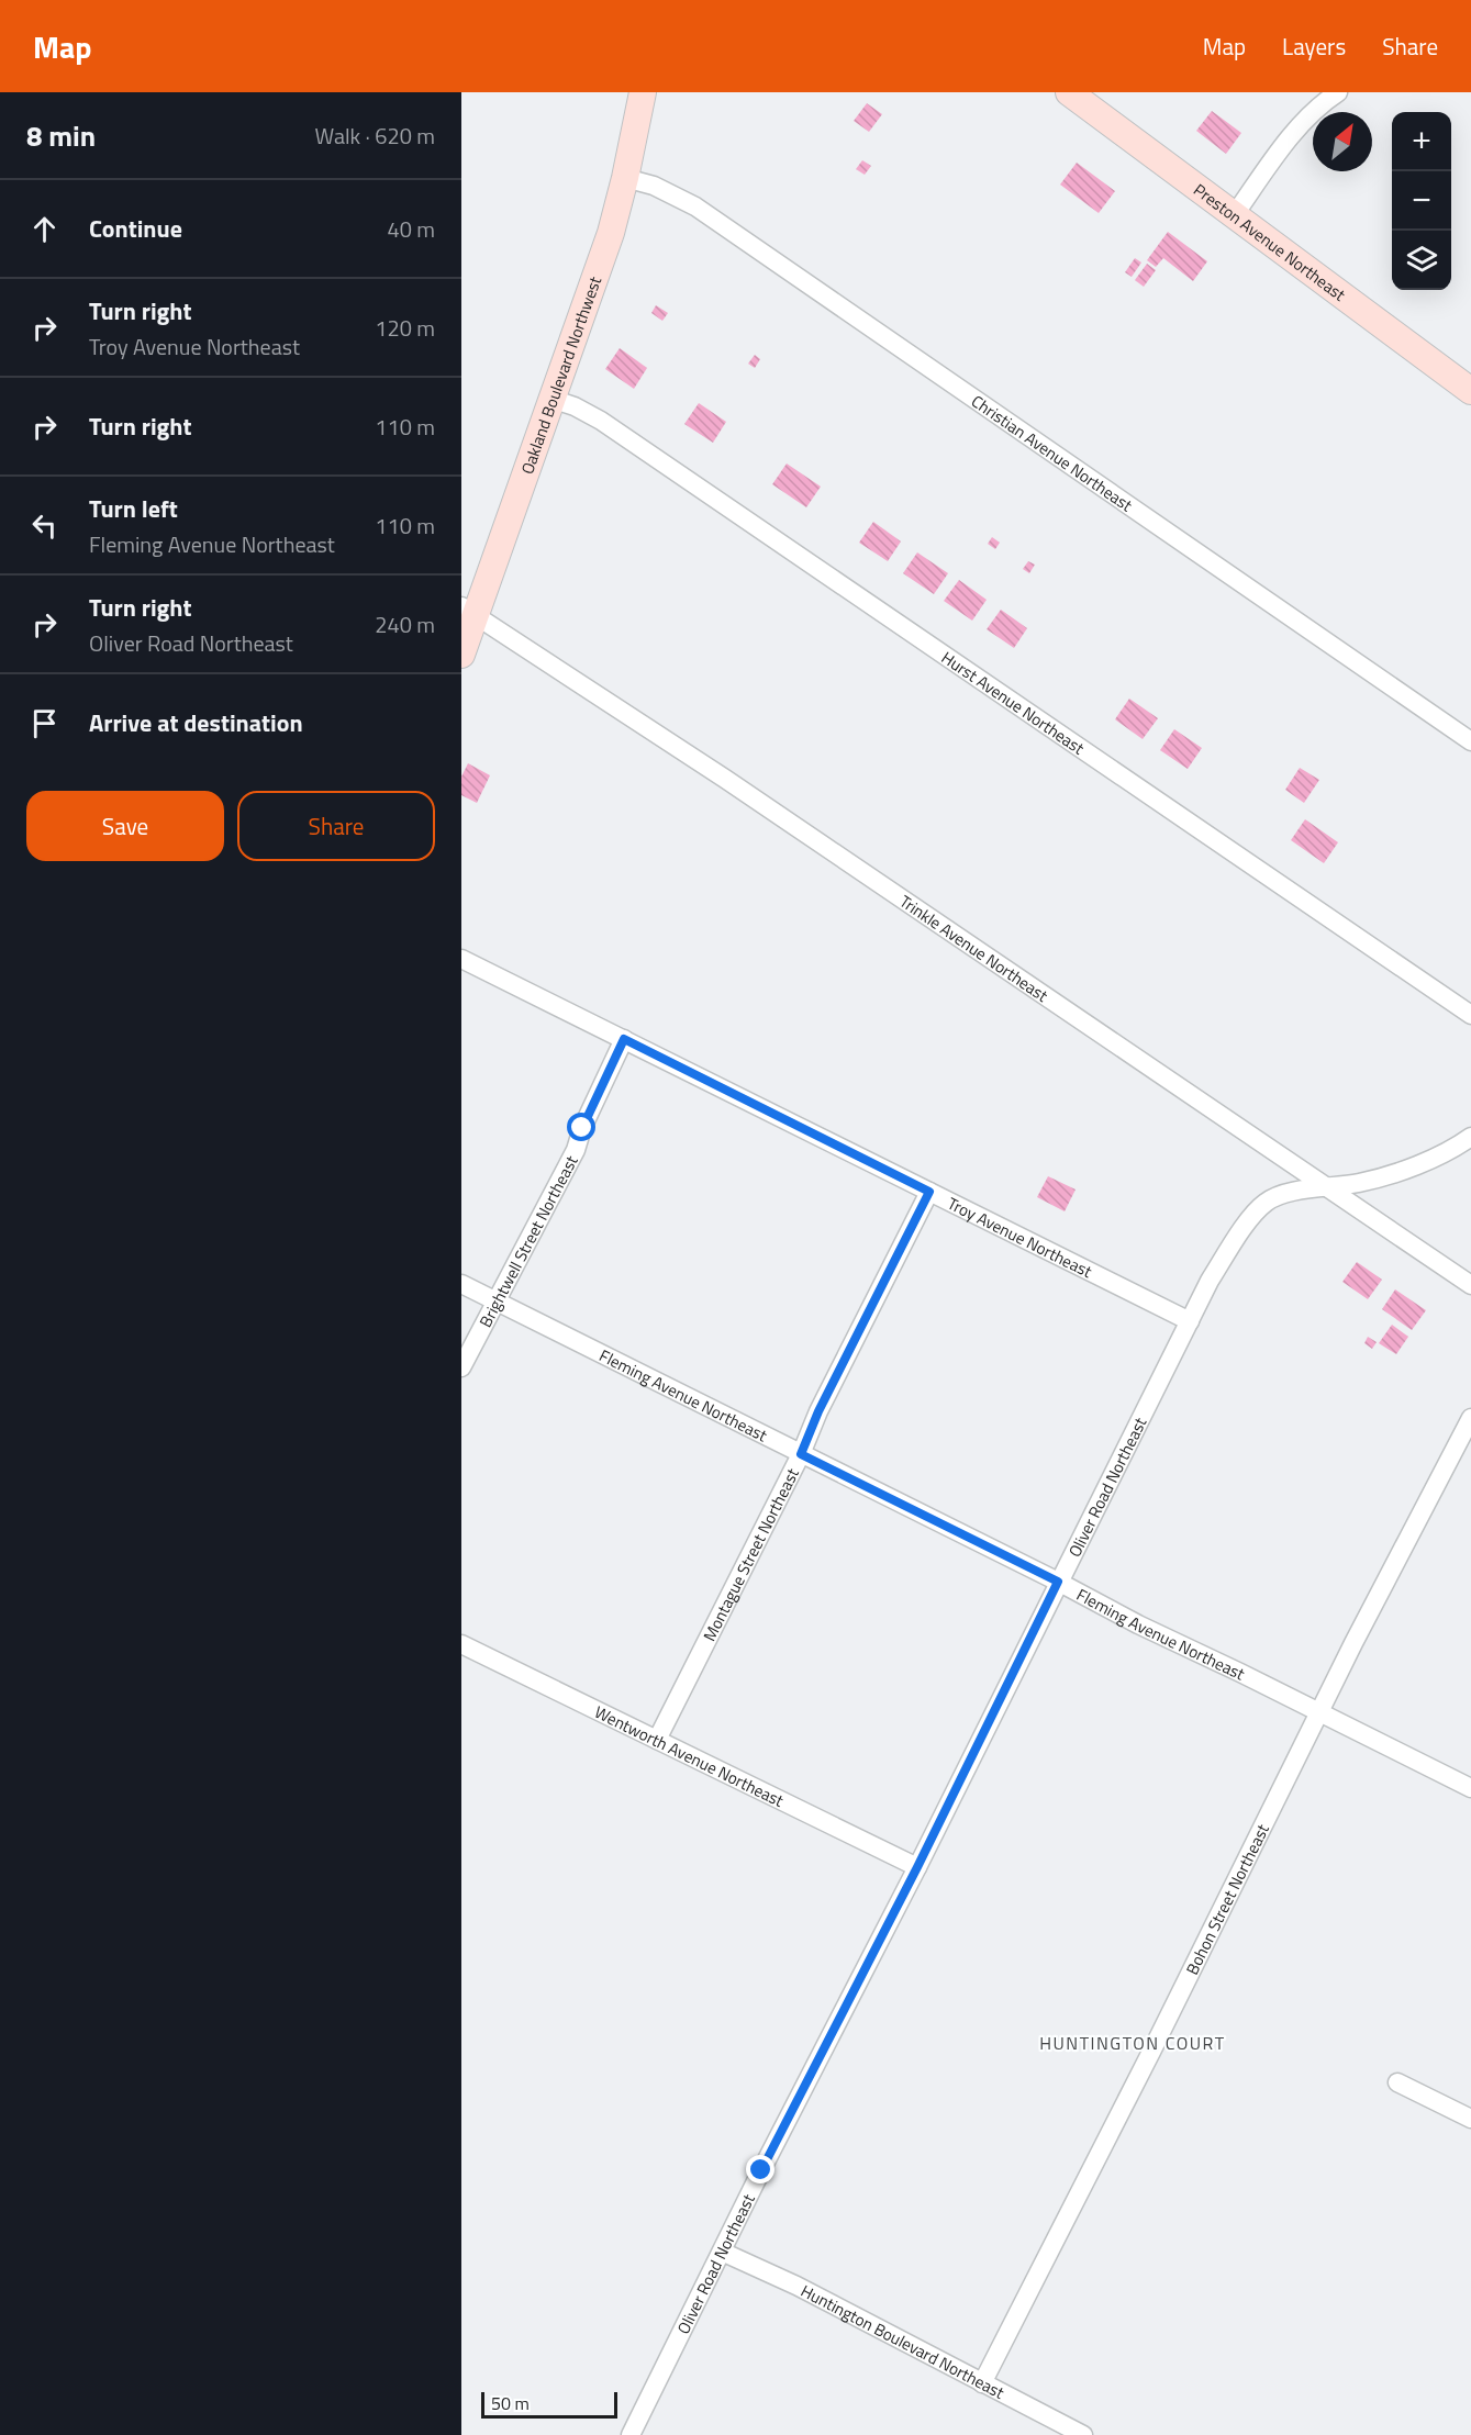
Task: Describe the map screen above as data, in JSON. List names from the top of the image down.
{
  "streets": {
    "street": [
      "Preston Avenue Northeast",
      "Oakland Boulevard Northwest",
      "Christian Avenue Northeast",
      "Hurst Avenue Northeast",
      "Trinkle Avenue Northeast",
      "Troy Avenue Northeast",
      "Brightwell Street Northeast",
      "Fleming Avenue Northeast",
      "Oliver Road Northeast",
      "Montague Street Northeast",
      "Wentworth Avenue Northeast",
      "Bohon Street Northeast",
      "Huntington Boulevard Northeast"
    ]
  },
  "crossings": [
    ["Oakland Boulevard Northwest", "Christian Avenue Northeast"],
    ["Oakland Boulevard Northwest", "Hurst Avenue Northeast"],
    ["Oakland Boulevard Northwest", "Trinkle Avenue Northeast"],
    ["Trinkle Avenue Northeast", "Oliver Road Northeast"],
    ["Troy Avenue Northeast", "Brightwell Street Northeast"],
    ["Troy Avenue Northeast", "Oliver Road Northeast"],
    ["Troy Avenue Northeast", "Montague Street Northeast"],
    ["Brightwell Street Northeast", "Fleming Avenue Northeast"],
    ["Fleming Avenue Northeast", "Oliver Road Northeast"],
    ["Fleming Avenue Northeast", "Montague Street Northeast"],
    ["Fleming Avenue Northeast", "Bohon Street Northeast"],
    ["Oliver Road Northeast", "Wentworth Avenue Northeast"],
    ["Oliver Road Northeast", "Huntington Boulevard Northeast"],
    ["Montague Street Northeast", "Wentworth Avenue Northeast"],
    ["Bohon Street Northeast", "Huntington Boulevard Northeast"]
  ],
  "districts": ["HUNTINGTON COURT"],
  "scale_bar": "50 m",
  "north": "top right",
  "page": {
    "header": "Map",
    "nav": ["Map", "Layers", "Share"],
    "heading": ["8 min", "Walk · 620 m"],
    "map_buttons": ["+", "−"],
    "list": [
      ["Continue", "40 m"],
      ["Turn right", "Troy Avenue Northeast", "120 m"],
      ["Turn right", "110 m"],
      ["Turn left", "Fleming Avenue Northeast", "110 m"],
      ["Turn right", "Oliver Road Northeast", "240 m"],
      "Arrive at destination"
    ],
    "buttons": ["Save", "Share"],
    "scale": "50 m"
  }
}
